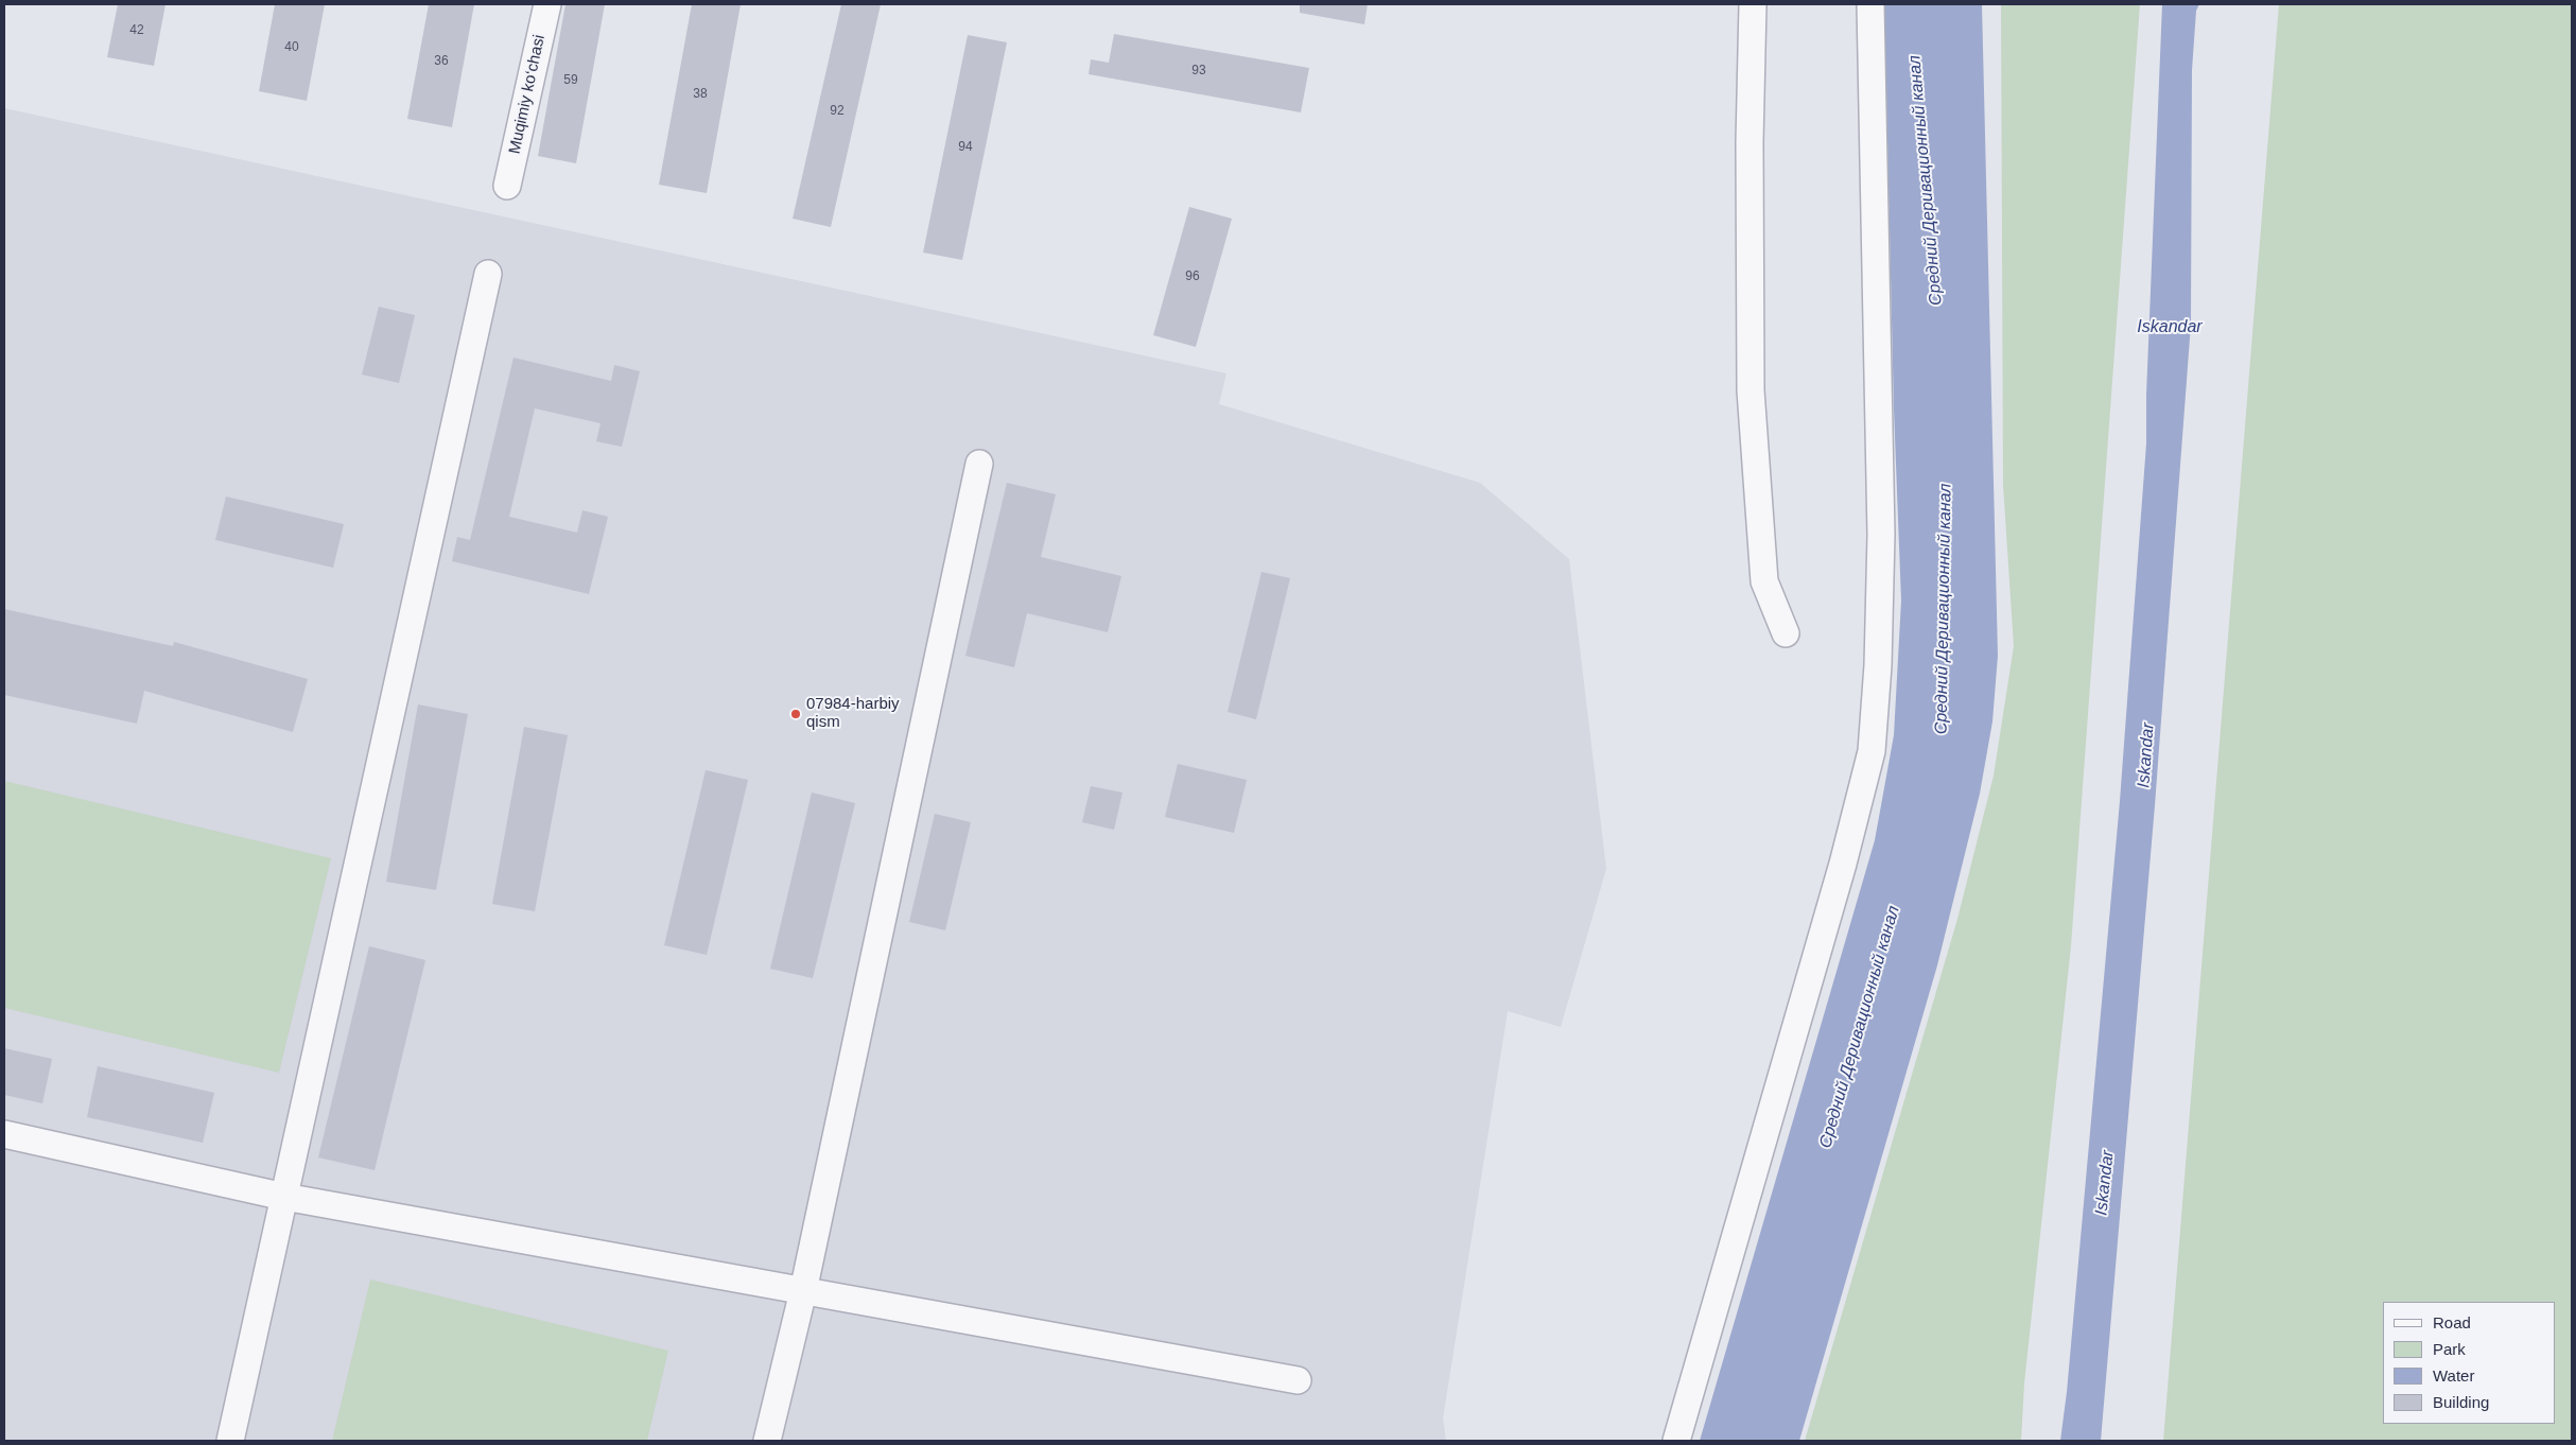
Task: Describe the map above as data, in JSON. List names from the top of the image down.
{
  "streets": {
    "street": ["Muqimiy ko‘chasi"]
  },
  "water": ["Средний Деривационный канал", "Iskandar"],
  "places": ["07984-harbiy qism"],
  "house_numbers": [
    "42",
    "40",
    "36",
    "93",
    "59",
    "38",
    "92",
    "94",
    "96"
  ],
  "legend": [
    "Road",
    "Park",
    "Water",
    "Building"
  ]
}
